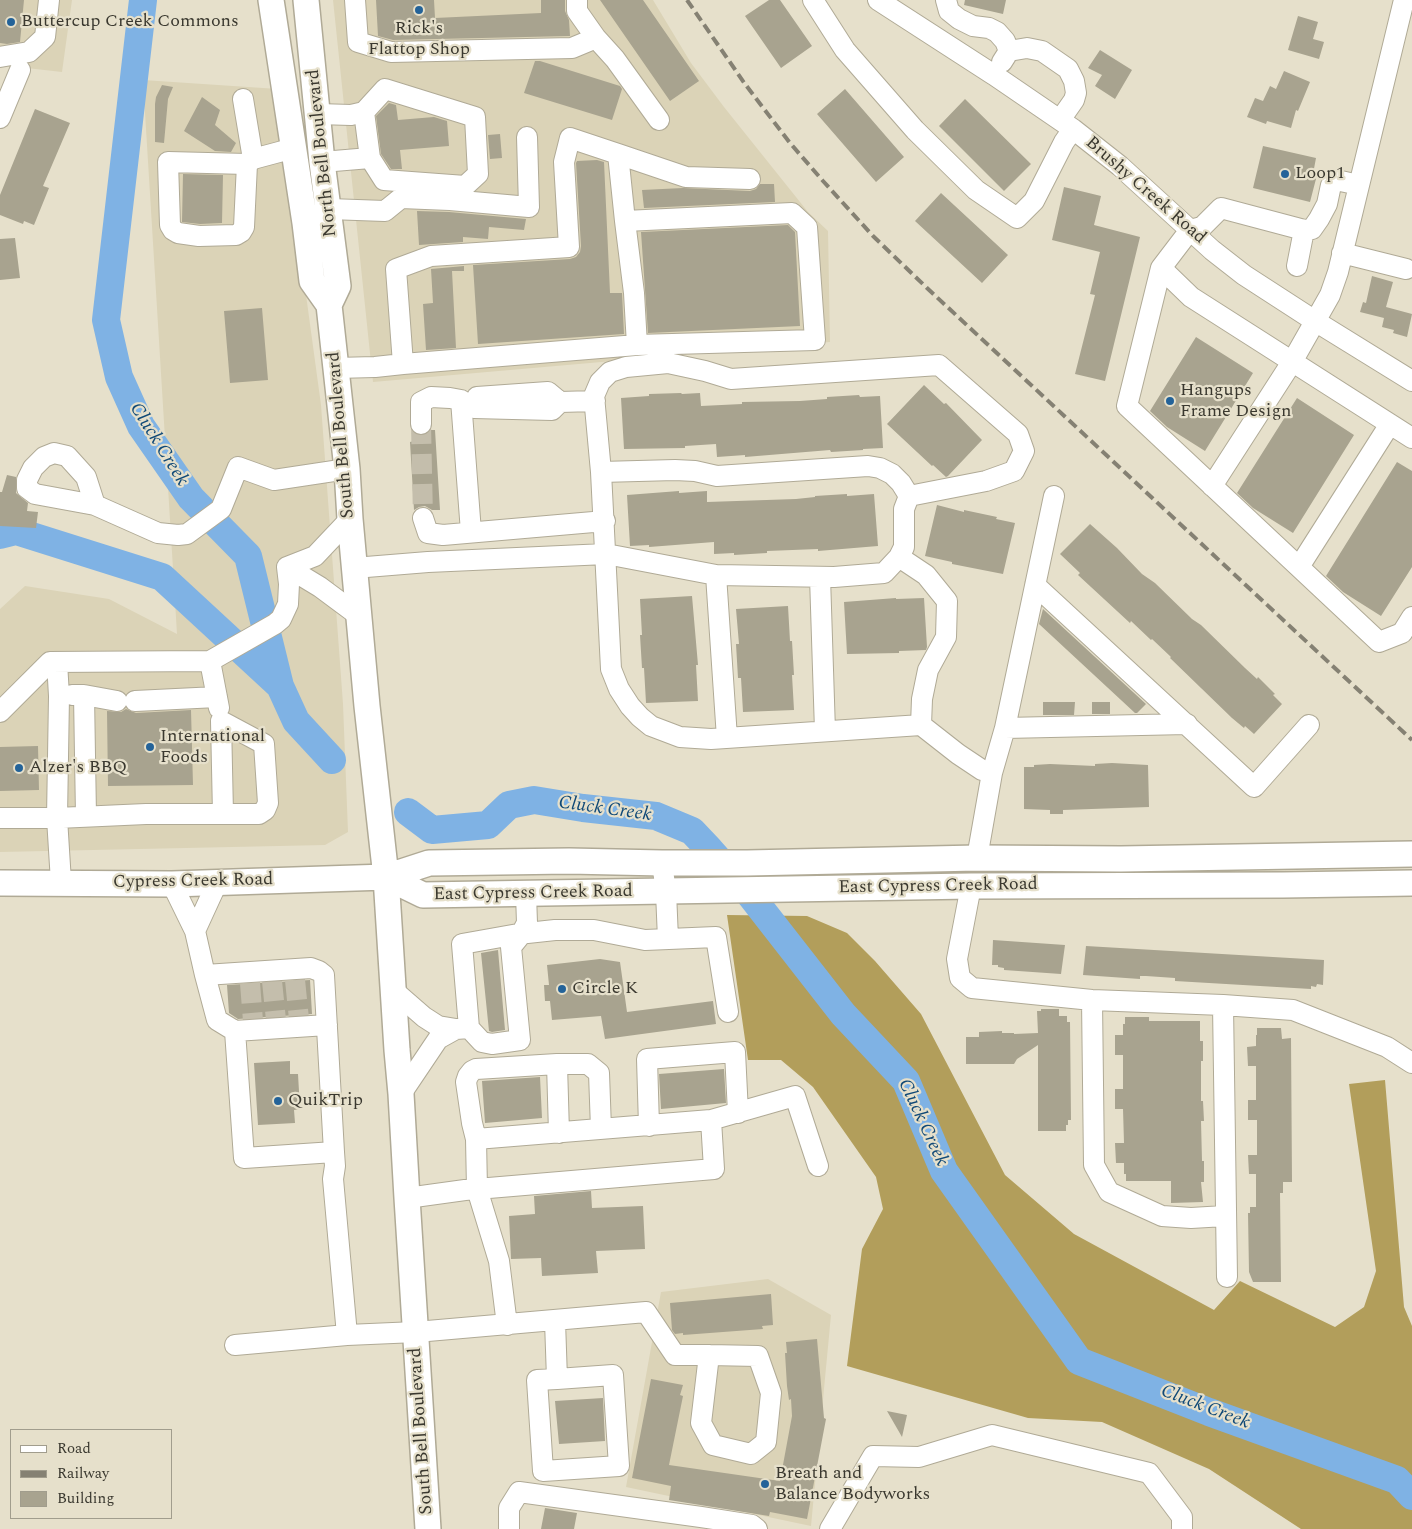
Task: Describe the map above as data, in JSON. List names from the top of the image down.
{
  "streets": {
    "main road": [
      "North Bell Boulevard",
      "South Bell Boulevard",
      "Cypress Creek Road",
      "East Cypress Creek Road"
    ],
    "street": ["Brushy Creek Road"]
  },
  "crossings": [
    ["North Bell Boulevard", "South Bell Boulevard"],
    ["South Bell Boulevard", "Cypress Creek Road"],
    ["South Bell Boulevard", "East Cypress Creek Road"],
    ["Cypress Creek Road", "East Cypress Creek Road"]
  ],
  "water": ["Cluck Creek"],
  "places": [
    "Rick's Flattop Shop",
    "Buttercup Creek Commons",
    "Loop1",
    "Hangups Frame Design",
    "International Foods",
    "Alzer's BBQ",
    "Circle K",
    "QuikTrip",
    "Breath and Balance Bodyworks"
  ],
  "legend": ["Road", "Railway", "Building"]
}
